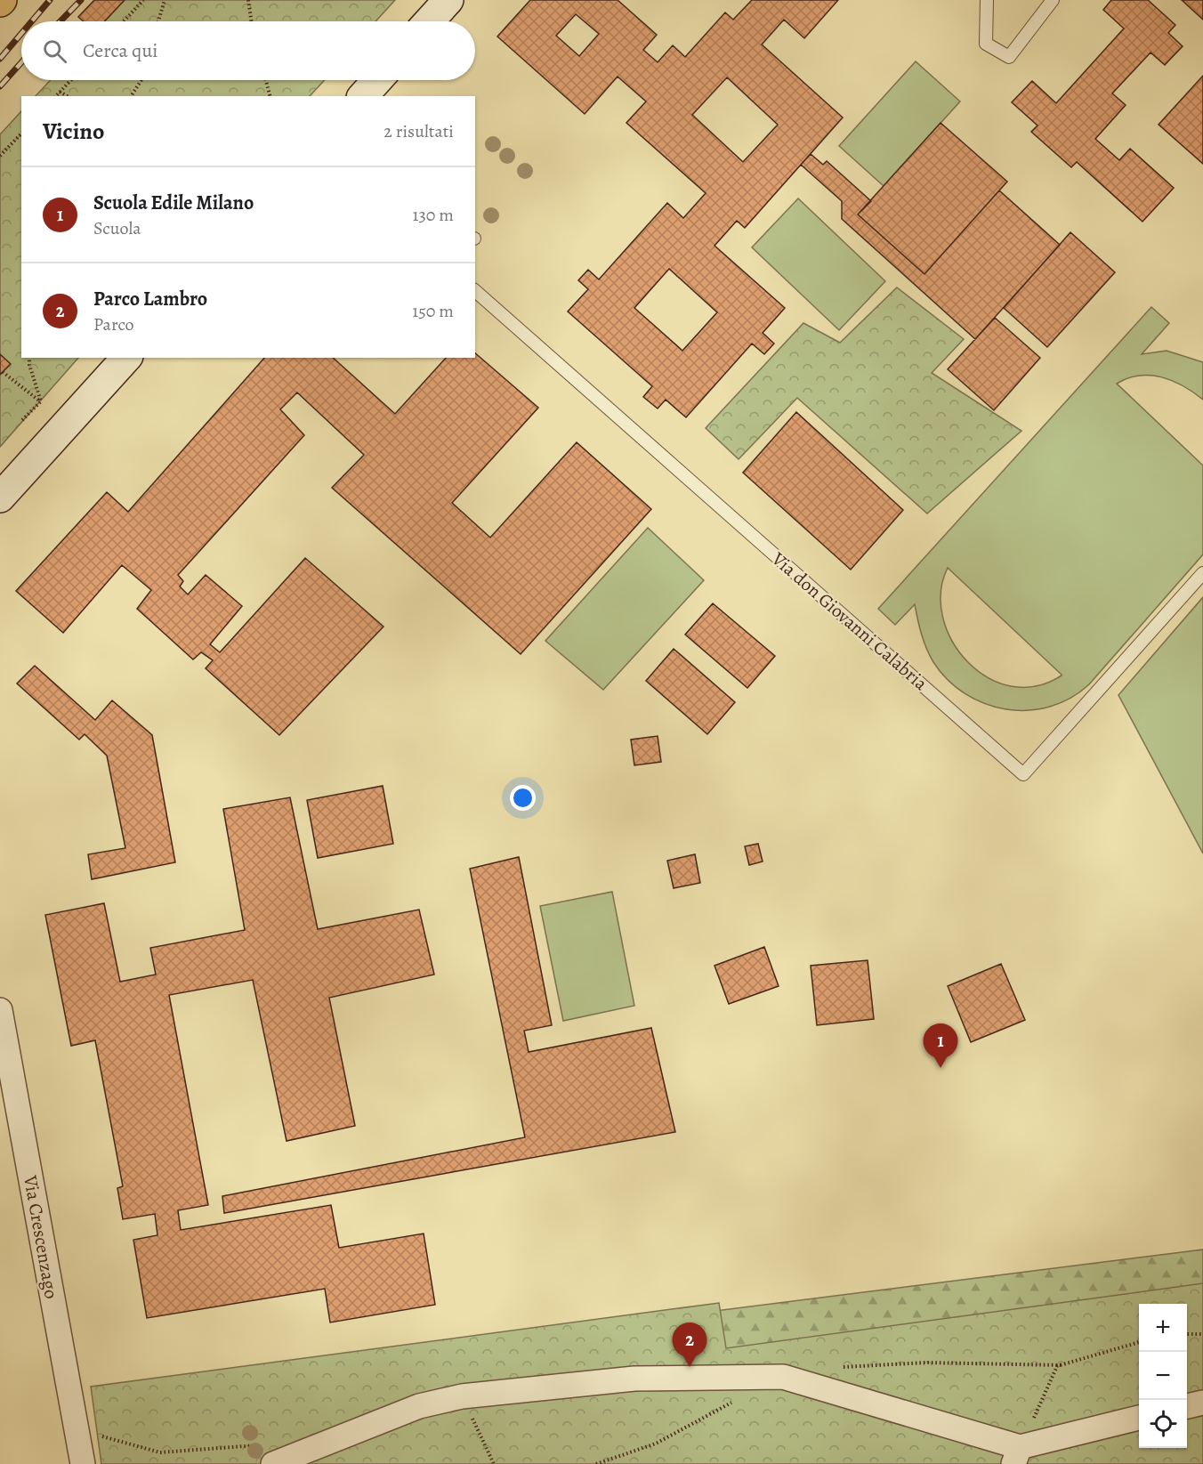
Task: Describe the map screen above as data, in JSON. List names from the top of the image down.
{
  "streets": {
    "street": ["Via Crescenzago"],
    "lane": ["Via don Giovanni Calabria"]
  },
  "page": {
    "search": "Cerca qui",
    "heading": ["Vicino", "2 risultati"],
    "list": [
      {
        "mark": "1",
        "name": "Scuola Edile Milano",
        "note": "Scuola",
        "value": "130 m"
      },
      {
        "mark": "2",
        "name": "Parco Lambro",
        "note": "Parco",
        "value": "150 m"
      }
    ],
    "pins": ["1", "2"],
    "map_buttons": ["+", "−"]
  }
}
